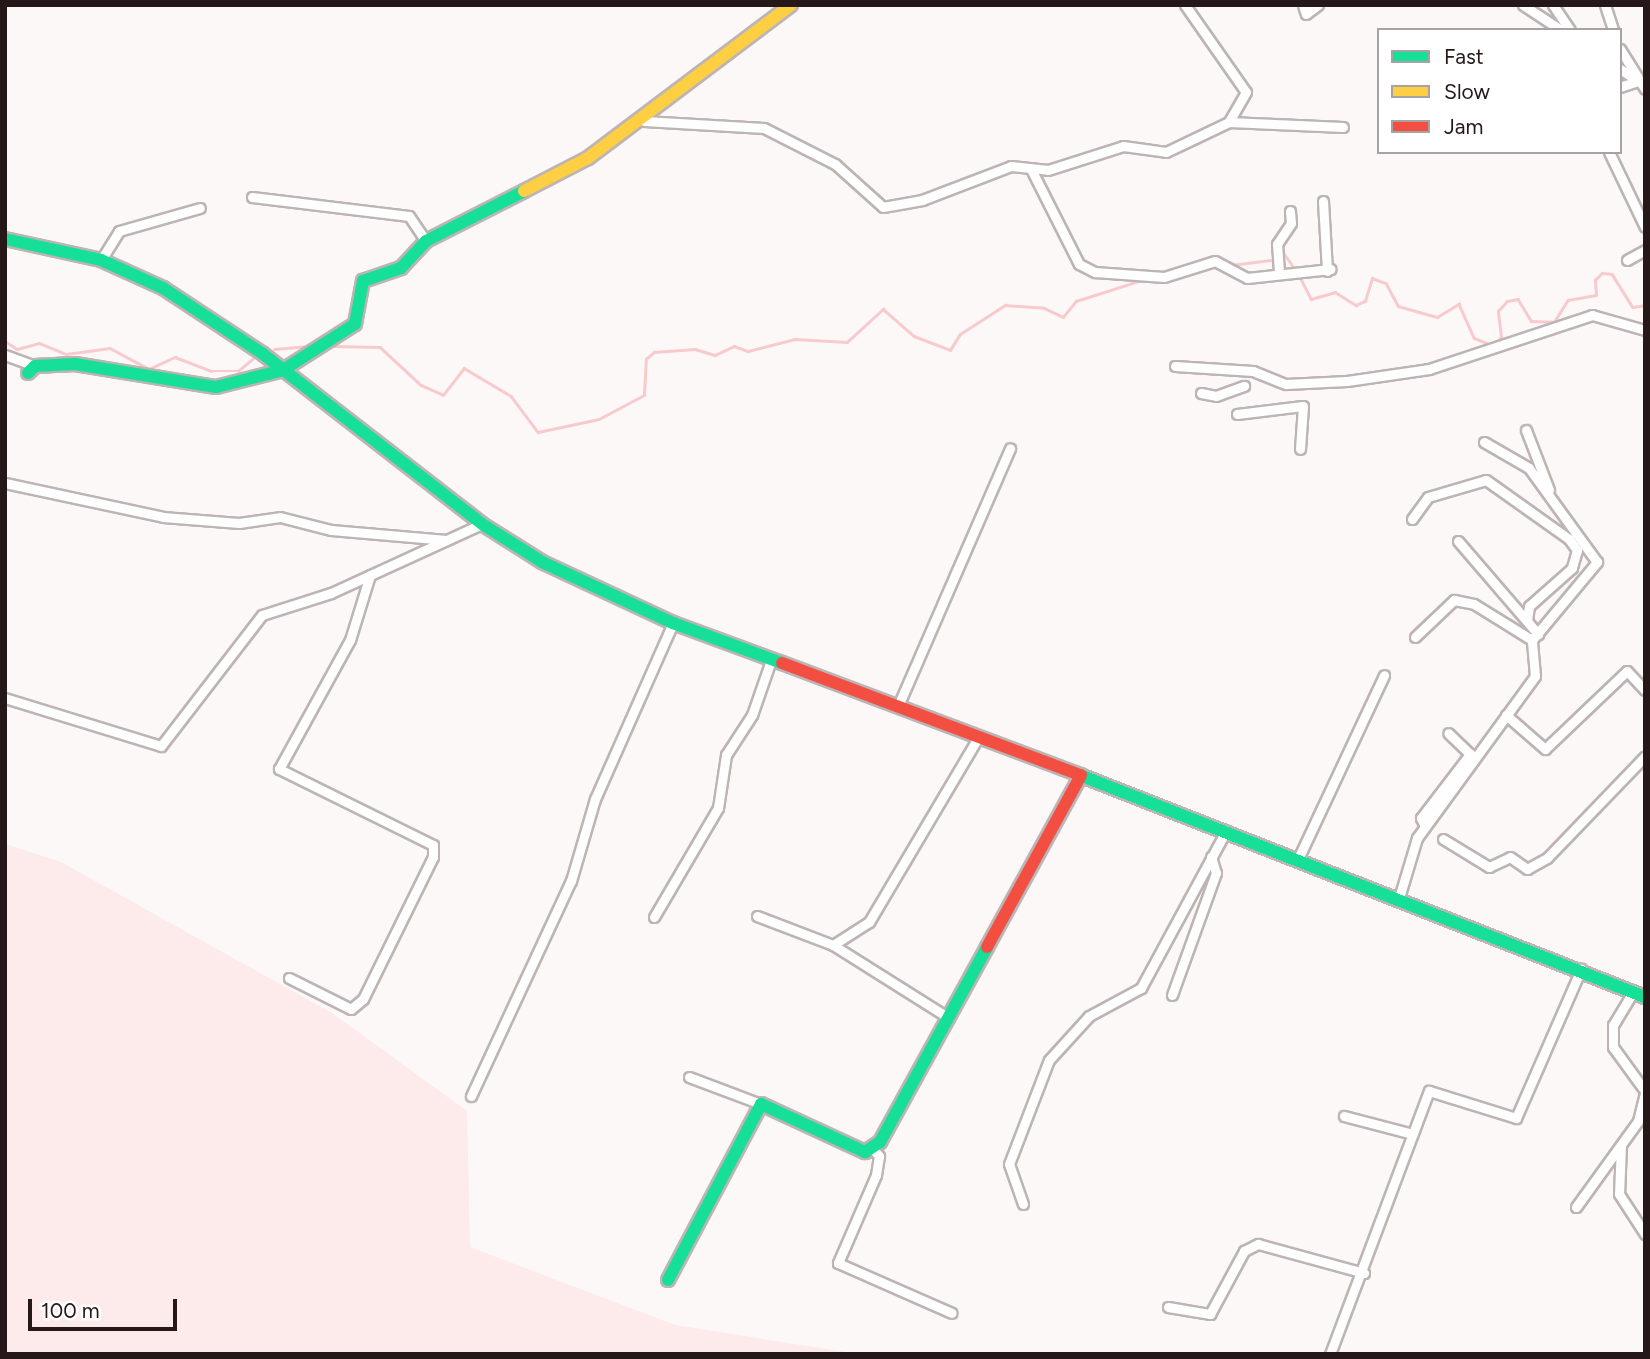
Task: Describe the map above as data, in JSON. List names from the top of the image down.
{
  "legend": ["Fast", "Slow", "Jam"],
  "scale_bar": "100 m"
}
